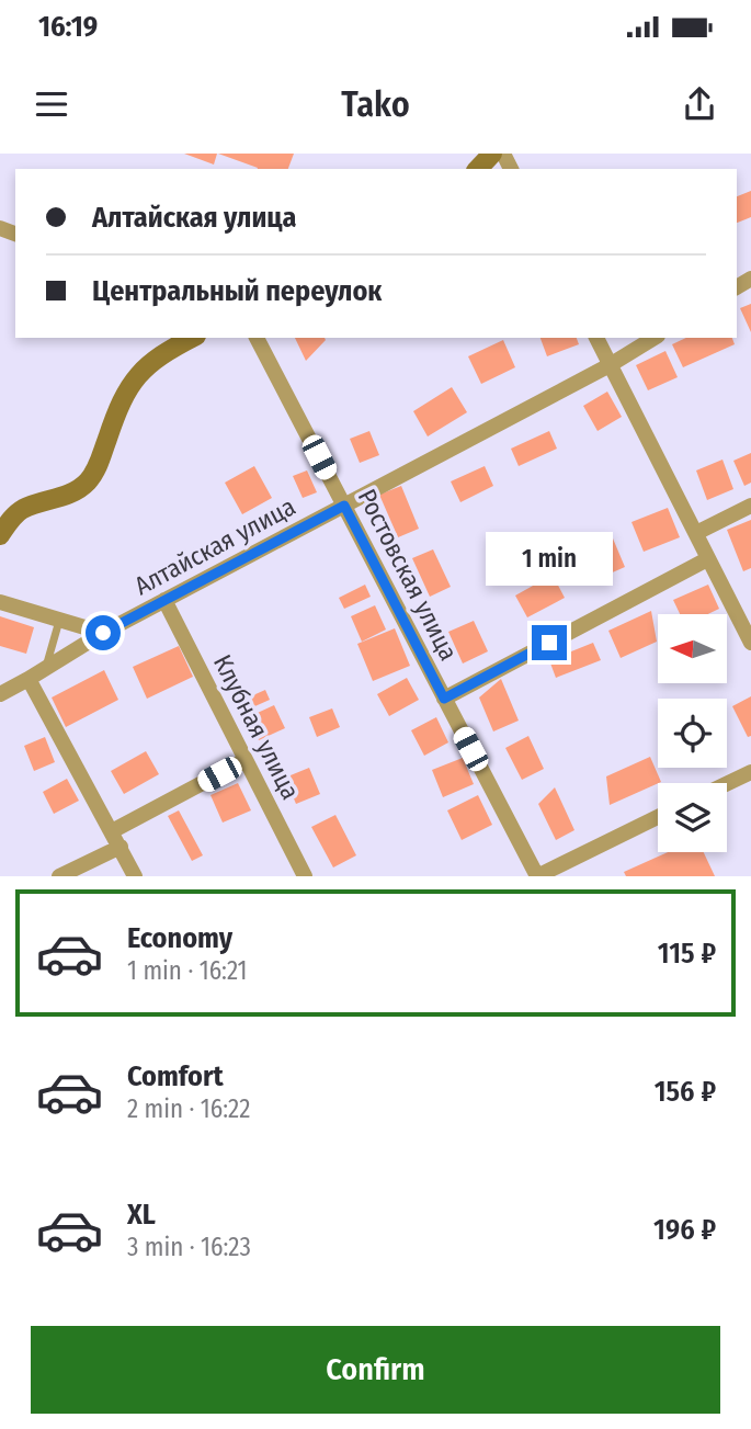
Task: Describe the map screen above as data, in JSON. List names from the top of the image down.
{
  "streets": {
    "street": ["Алтайская улица", "Ростовская улица", "Клубная улица"]
  },
  "crossings": [
    ["Алтайская улица", "Ростовская улица"],
    ["Алтайская улица", "Клубная улица"]
  ],
  "north": "left",
  "page": {
    "status": "16:19",
    "header": "Tako",
    "banner": ["Алтайская улица", "Центральный переулок"],
    "bubble": "1 min",
    "list": [
      {
        "name": "Economy",
        "note": "1 min · 16:21",
        "value": "115 ₽"
      },
      {
        "name": "Comfort",
        "note": "2 min · 16:22",
        "value": "156 ₽"
      },
      {
        "name": "XL",
        "note": "3 min · 16:23",
        "value": "196 ₽"
      }
    ],
    "buttons": "Confirm"
  }
}
